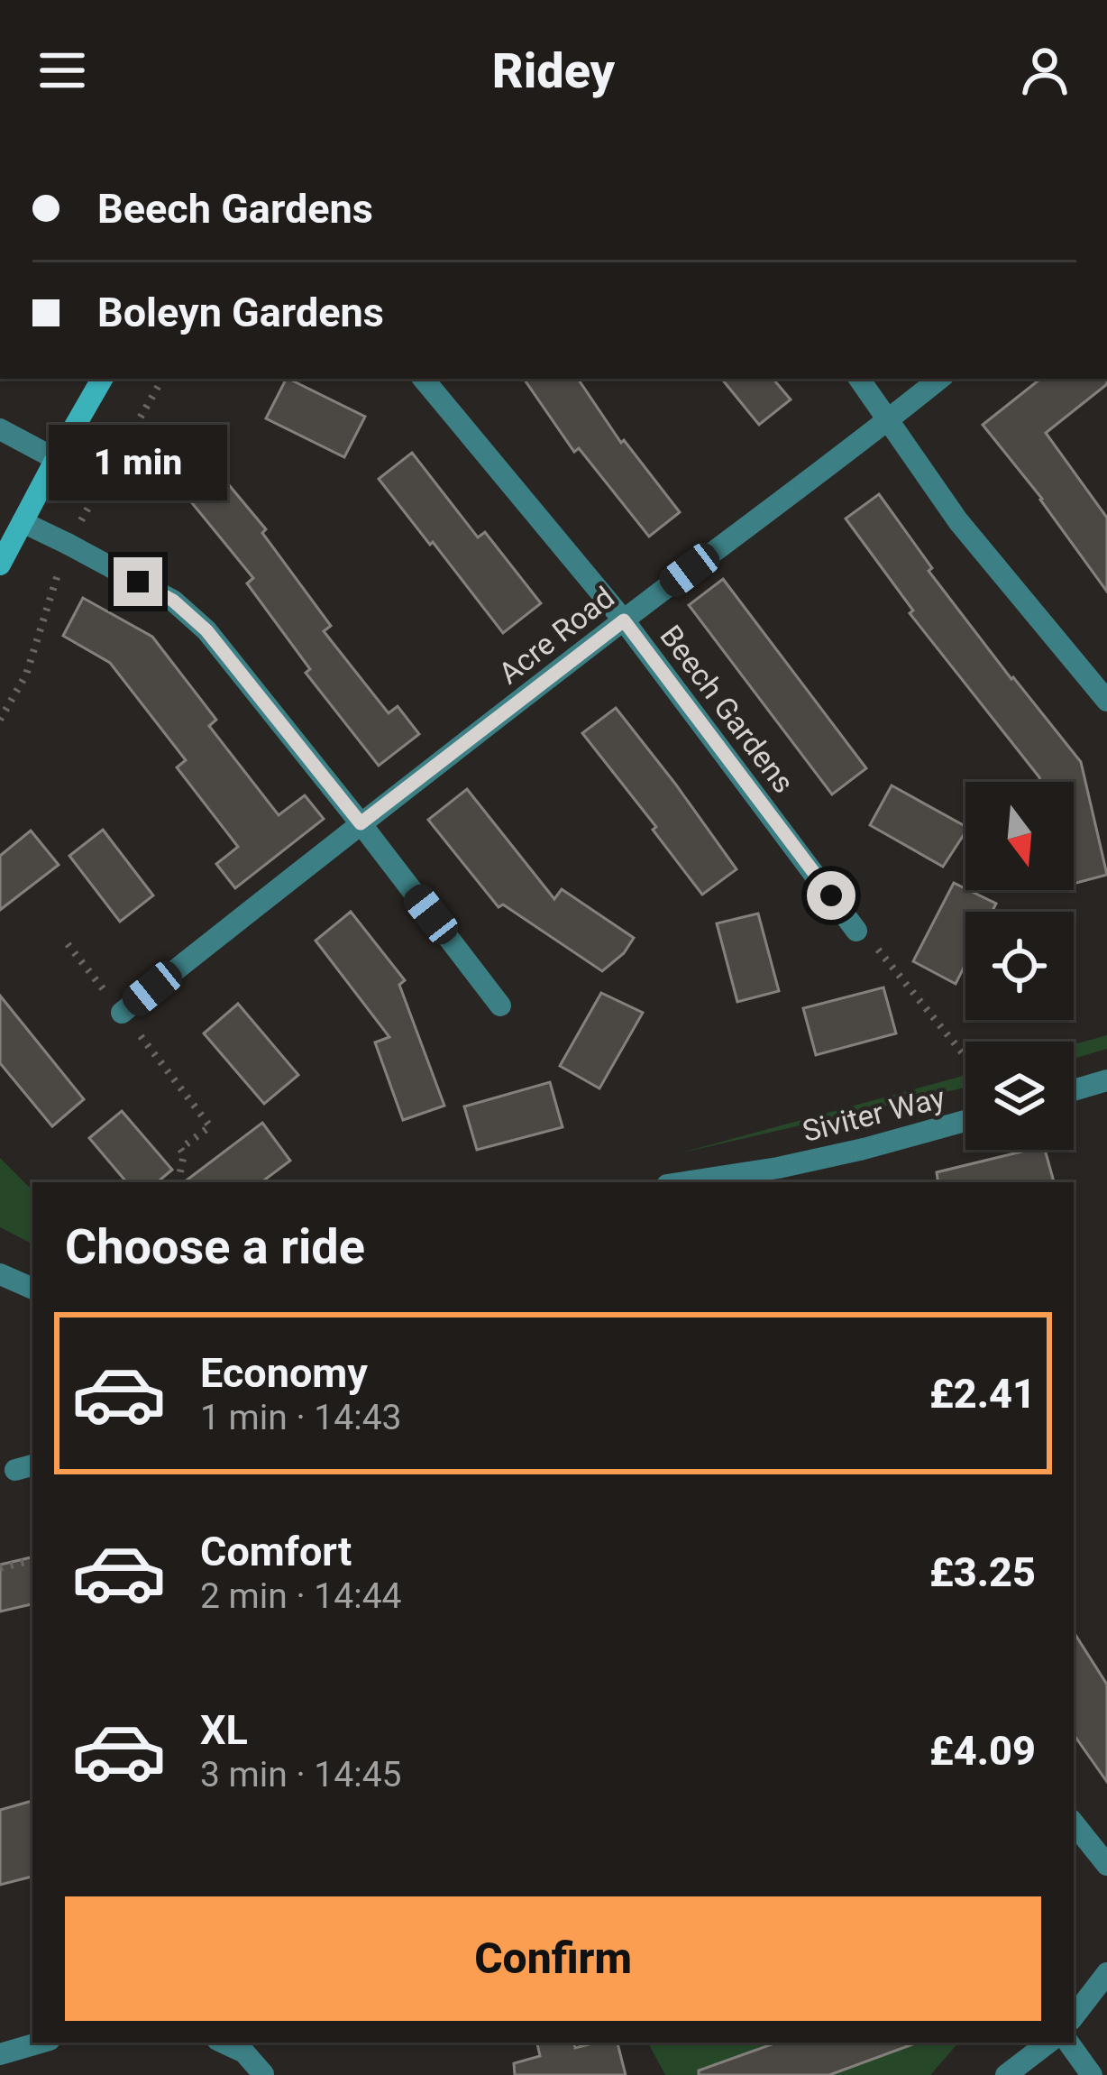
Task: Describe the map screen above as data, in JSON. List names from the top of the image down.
{
  "streets": {
    "street": ["Acre Road", "Beech Gardens", "Siviter Way"]
  },
  "crossings": [
    ["Acre Road", "Beech Gardens"]
  ],
  "north": "bottom",
  "page": {
    "header": "Ridey",
    "banner": ["Beech Gardens", "Boleyn Gardens"],
    "bubble": "1 min",
    "heading": "Choose a ride",
    "list": [
      {
        "name": "Economy",
        "note": "1 min · 14:43",
        "value": "£2.41"
      },
      {
        "name": "Comfort",
        "note": "2 min · 14:44",
        "value": "£3.25"
      },
      {
        "name": "XL",
        "note": "3 min · 14:45",
        "value": "£4.09"
      }
    ],
    "buttons": "Confirm"
  }
}
